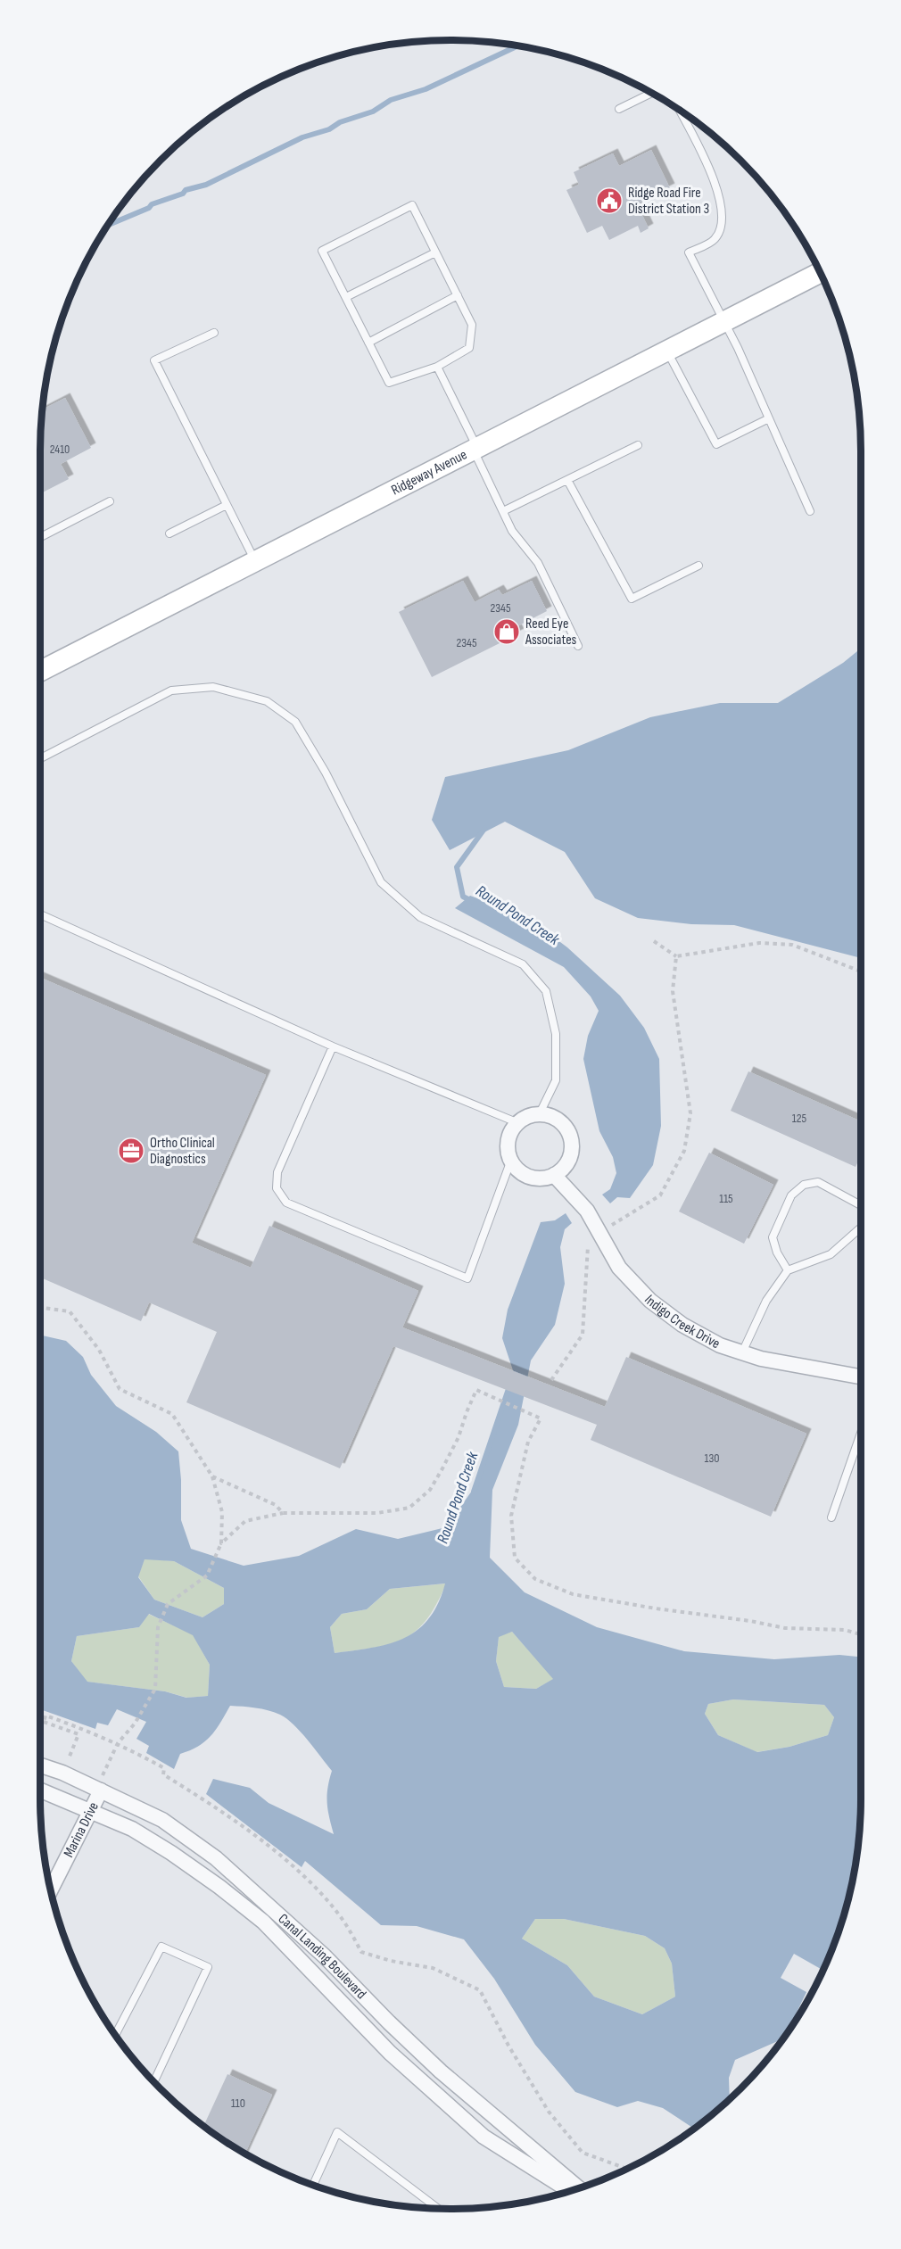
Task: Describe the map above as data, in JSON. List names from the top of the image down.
{
  "streets": {
    "main road": ["Ridgeway Avenue"],
    "street": ["Indigo Creek Drive", "Marina Drive", "Canal Landing Boulevard"]
  },
  "crossings": [
    ["Marina Drive", "Canal Landing Boulevard"]
  ],
  "water": ["Round Pond Creek"],
  "places": {
    "public building": ["Ridge Road Fire District Station 3"],
    "shop": ["Reed Eye Associates"],
    "office": ["Ortho Clinical Diagnostics"]
  },
  "house_numbers": [
    "2410",
    "2345",
    "2345",
    "125",
    "115",
    "130",
    "110"
  ]
}
